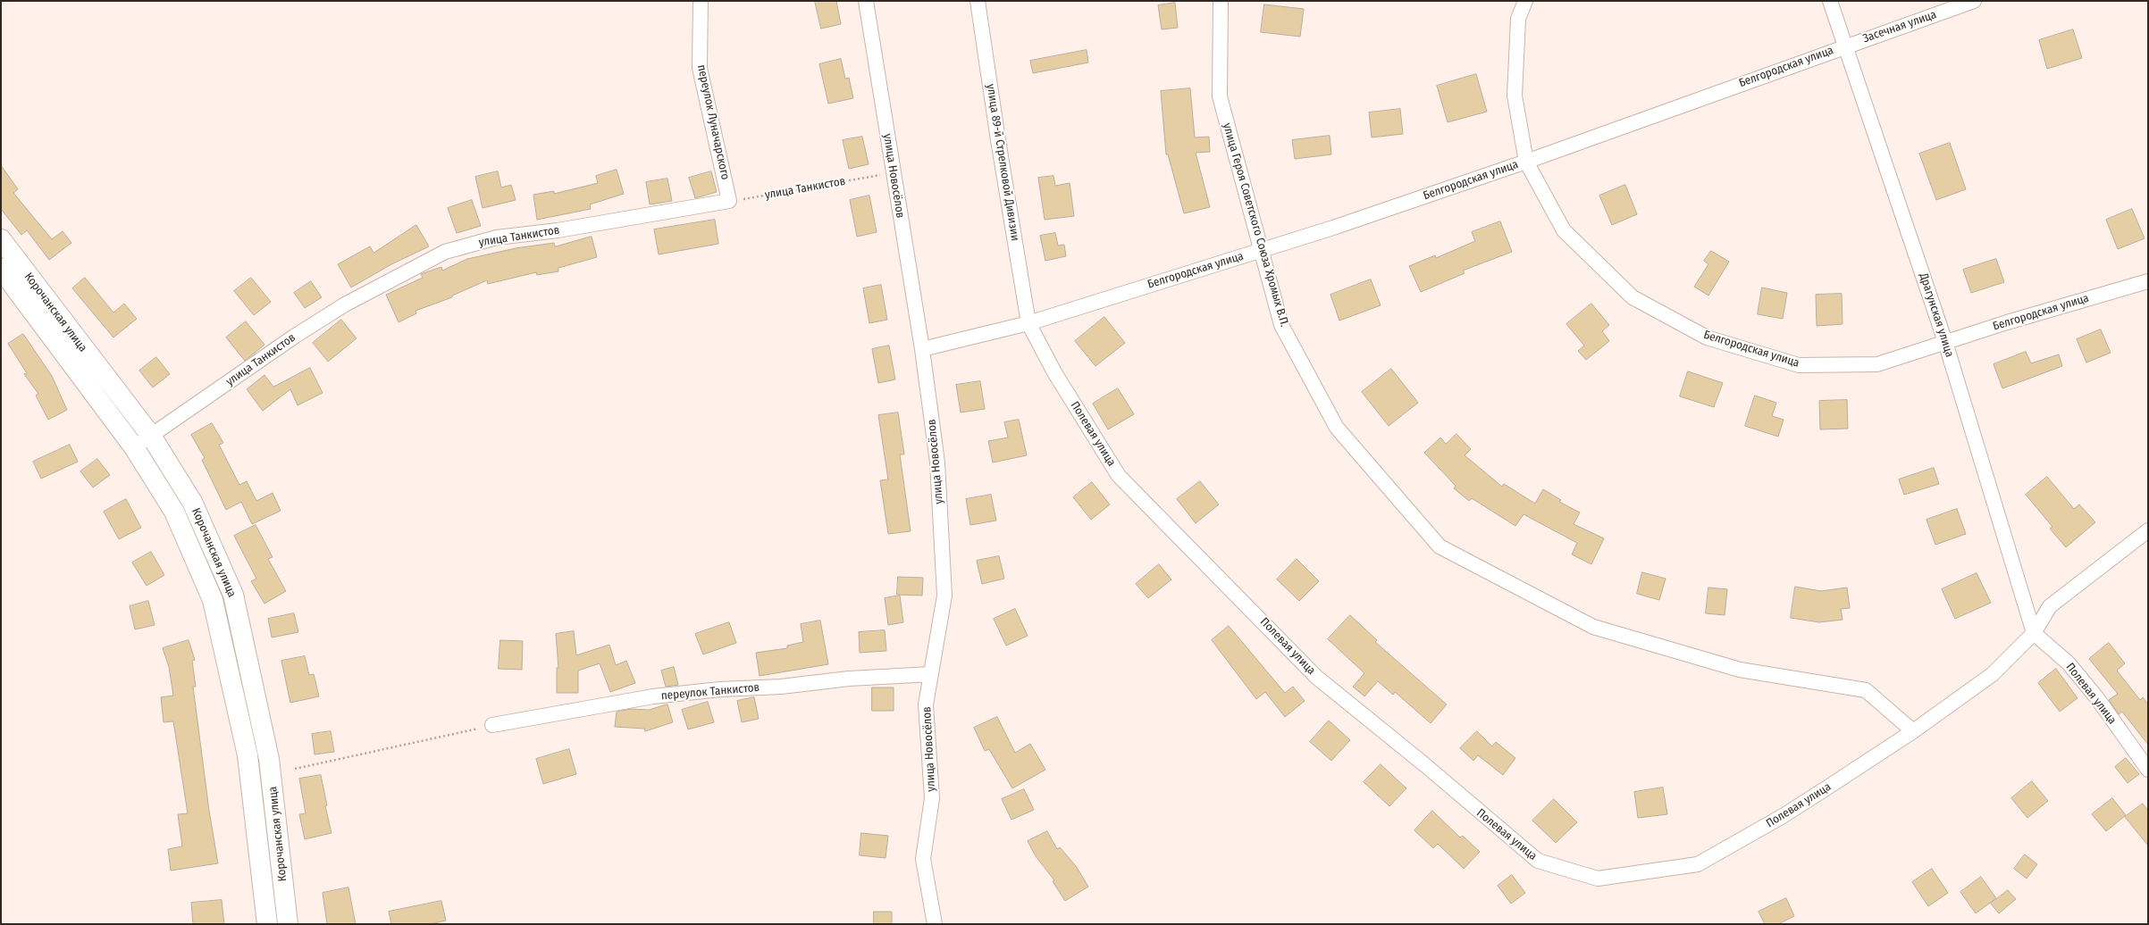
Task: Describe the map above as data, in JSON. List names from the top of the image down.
{
  "streets": {
    "main road": ["Корочанская улица"],
    "street": [
      "Засечная улица",
      "Белгородская улица",
      "переулок Луначарского",
      "улица 89-й Стрелковой Дивизии",
      "улица Новосёлов",
      "улица Танкистов",
      "улица Героя Советского Союза Хромых В.П.",
      "Драгунская улица",
      "Полевая улица",
      "переулок Танкистов"
    ]
  },
  "crossings": [
    ["Засечная улица", "Белгородская улица"],
    ["Засечная улица", "Драгунская улица"],
    ["Белгородская улица", "улица 89-й Стрелковой Дивизии"],
    ["Белгородская улица", "улица Новосёлов"],
    ["Белгородская улица", "улица Героя Советского Союза Хромых В.П."],
    ["Белгородская улица", "Драгунская улица"],
    ["Белгородская улица", "Полевая улица"],
    ["переулок Луначарского", "улица Танкистов"],
    ["улица 89-й Стрелковой Дивизии", "Полевая улица"],
    ["улица Новосёлов", "улица Танкистов"],
    ["улица Новосёлов", "переулок Танкистов"],
    ["улица Танкистов", "Корочанская улица"],
    ["улица Героя Советского Союза Хромых В.П.", "Полевая улица"],
    ["Драгунская улица", "Полевая улица"]
  ]
}
